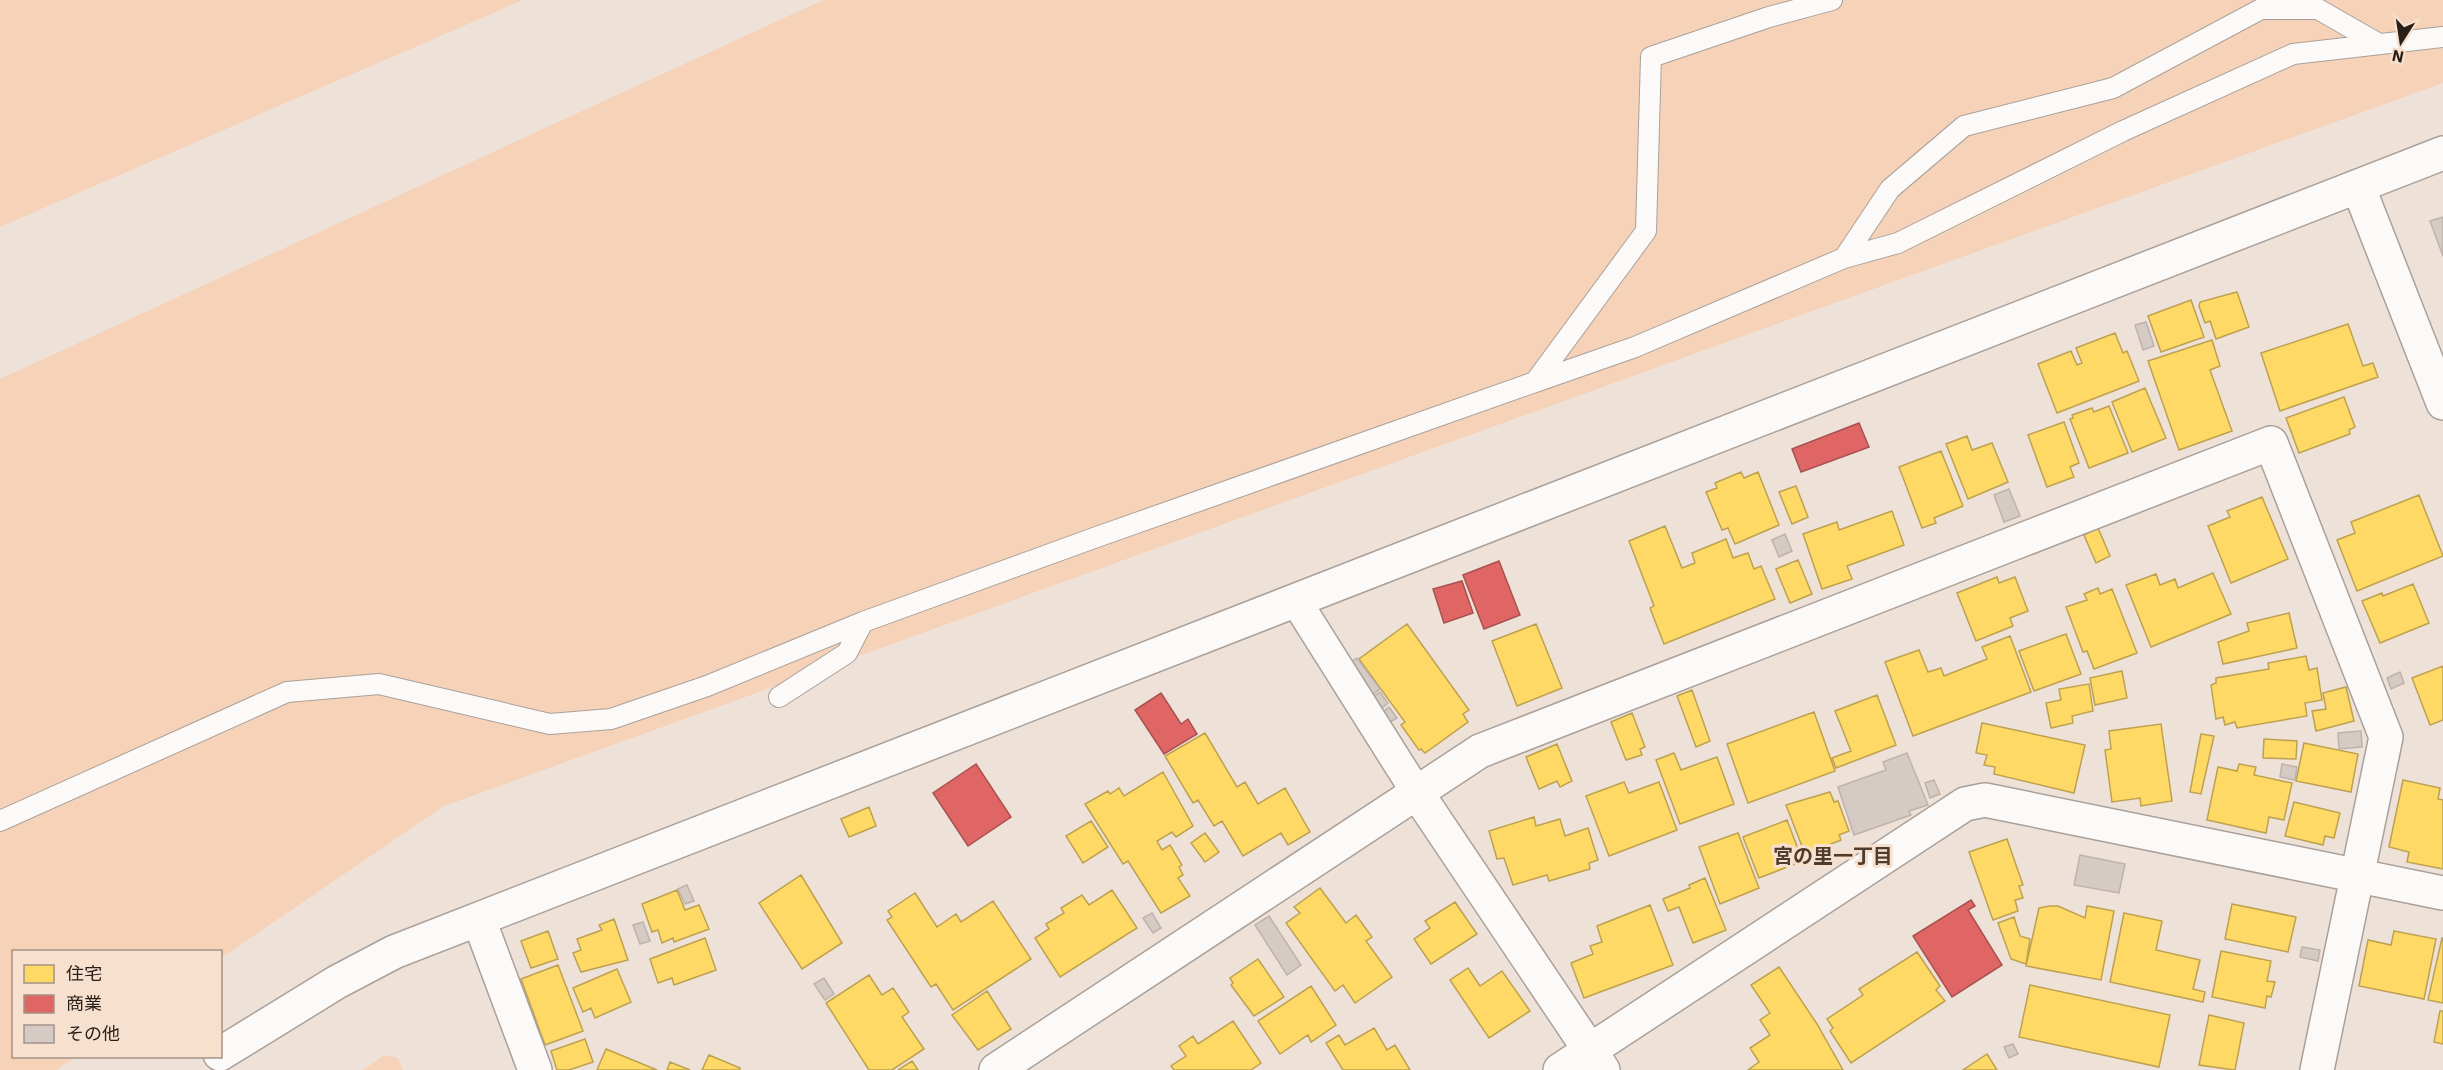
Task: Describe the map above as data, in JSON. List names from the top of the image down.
{
  "districts": ["宮の里一丁目"],
  "legend": ["住宅", "商業", "その他"],
  "north": "bottom"
}
